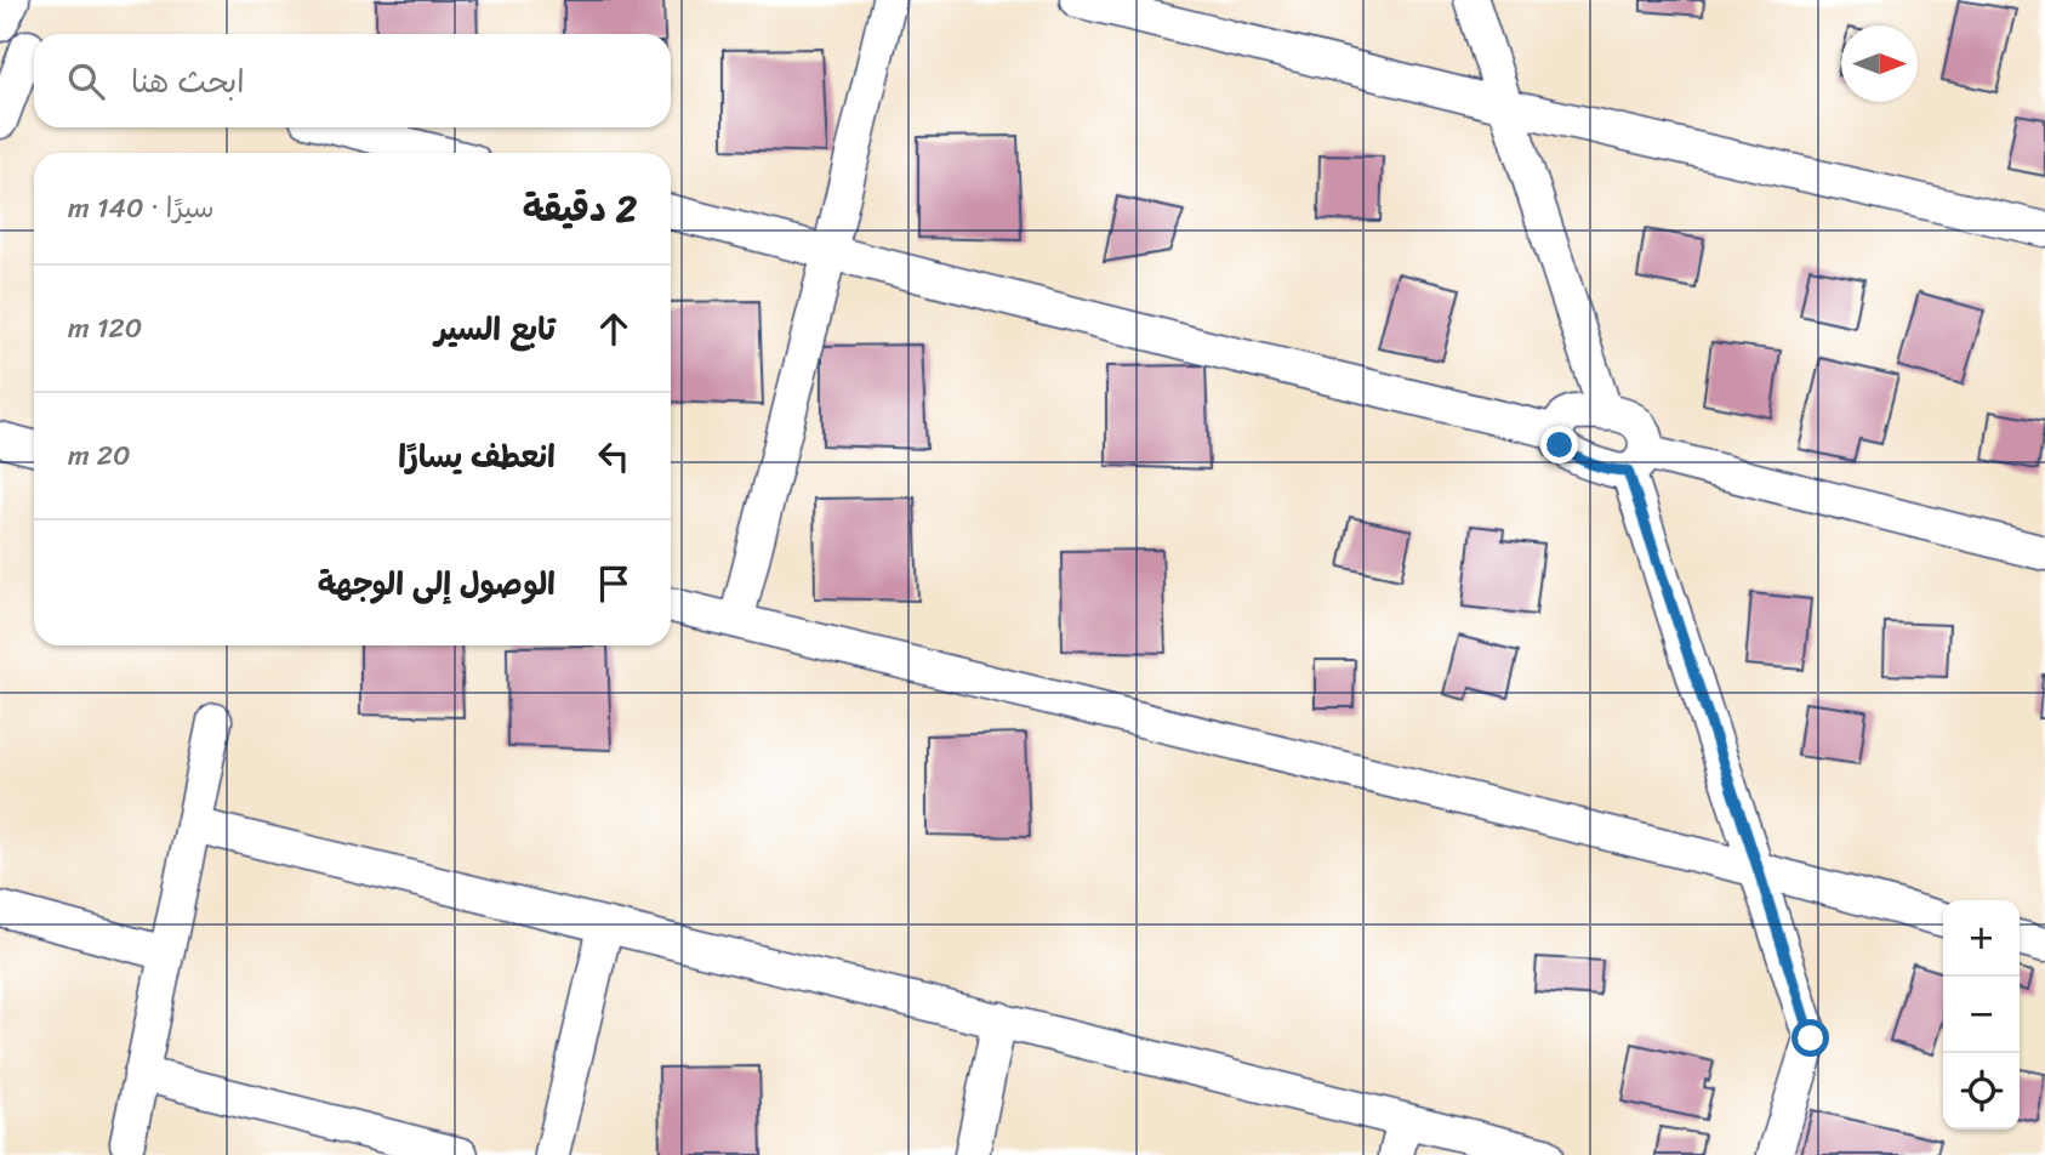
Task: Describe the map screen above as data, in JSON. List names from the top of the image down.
{
  "north": "right",
  "page": {
    "search": "ابحث هنا",
    "heading": ["2 دقيقة", "سيرًا · 140 m"],
    "list": [
      ["تابع السير", "120 m"],
      ["انعطف يسارًا", "20 m"],
      "الوصول إلى الوجهة"
    ],
    "map_buttons": ["+", "−"]
  }
}
